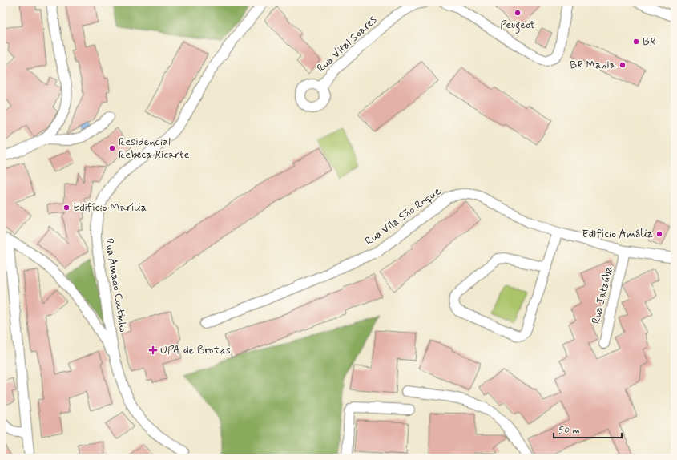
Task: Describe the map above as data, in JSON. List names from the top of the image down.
{
  "streets": {
    "street": [
      "Rua Vital Soares",
      "Rua Vila São Roque",
      "Rua Amado Coutinho",
      "Rua Jataúba"
    ]
  },
  "crossings": [
    ["Rua Vila São Roque", "Rua Jataúba"]
  ],
  "places": {
    "other": [
      "Peugeot",
      "BR",
      "BR Mania",
      "Residencial Rebeca Ricarte",
      "Edifício Marília",
      "Edifício Amália"
    ],
    "health": ["UPA de Brotas"]
  },
  "scale_bar": "50 m"
}
